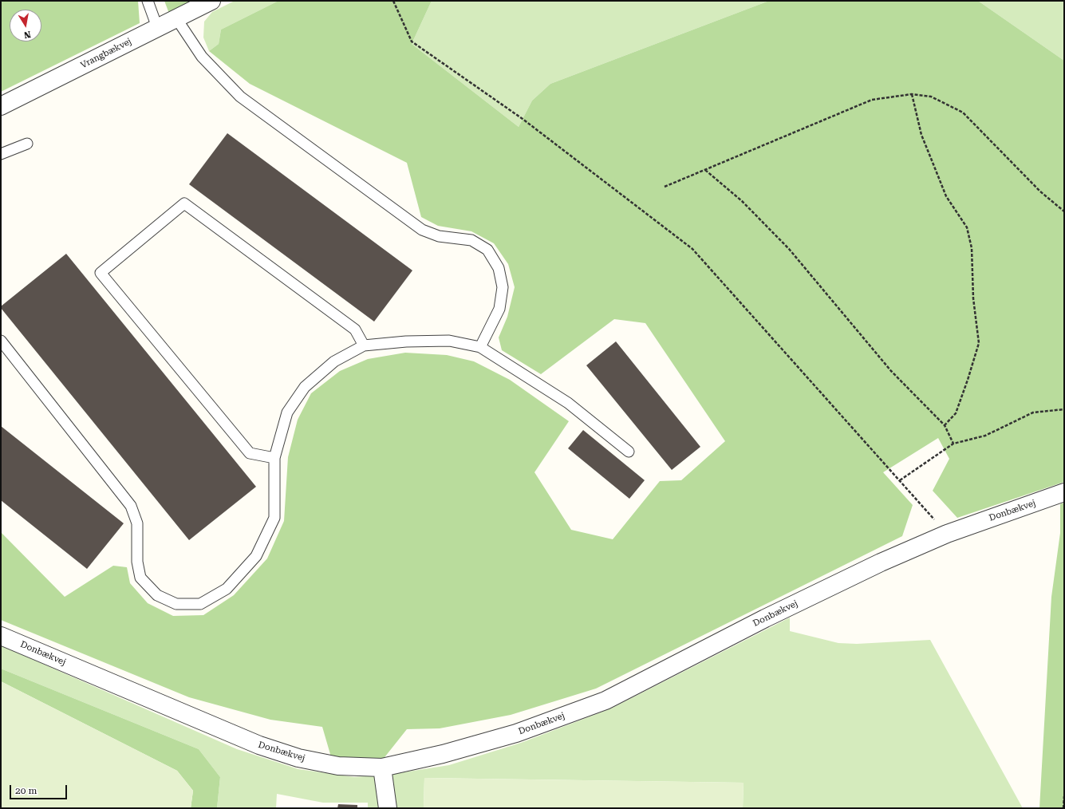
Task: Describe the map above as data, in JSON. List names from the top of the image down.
{
  "streets": {
    "street": ["Vrangbækvej", "Donbækvej"]
  },
  "scale_bar": "20 m",
  "north": "bottom"
}
